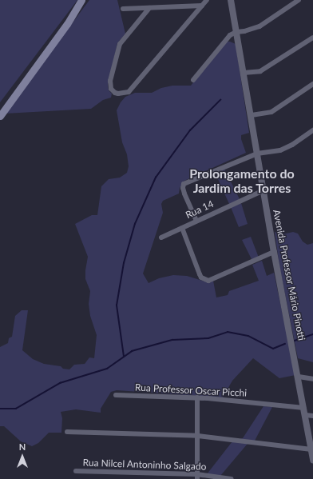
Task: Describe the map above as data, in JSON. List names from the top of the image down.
{
  "streets": {
    "street": [
      "Rua 14",
      "Avenida Professor Mário Pinotti",
      "Rua Professor Oscar Picchi",
      "Rua Nilcel Antoninho Salgado"
    ]
  },
  "crossings": [
    ["Rua 14", "Avenida Professor Mário Pinotti"],
    ["Avenida Professor Mário Pinotti", "Rua Professor Oscar Picchi"]
  ],
  "districts": ["Prolongamento do Jardim das Torres"],
  "north": "top"
}
